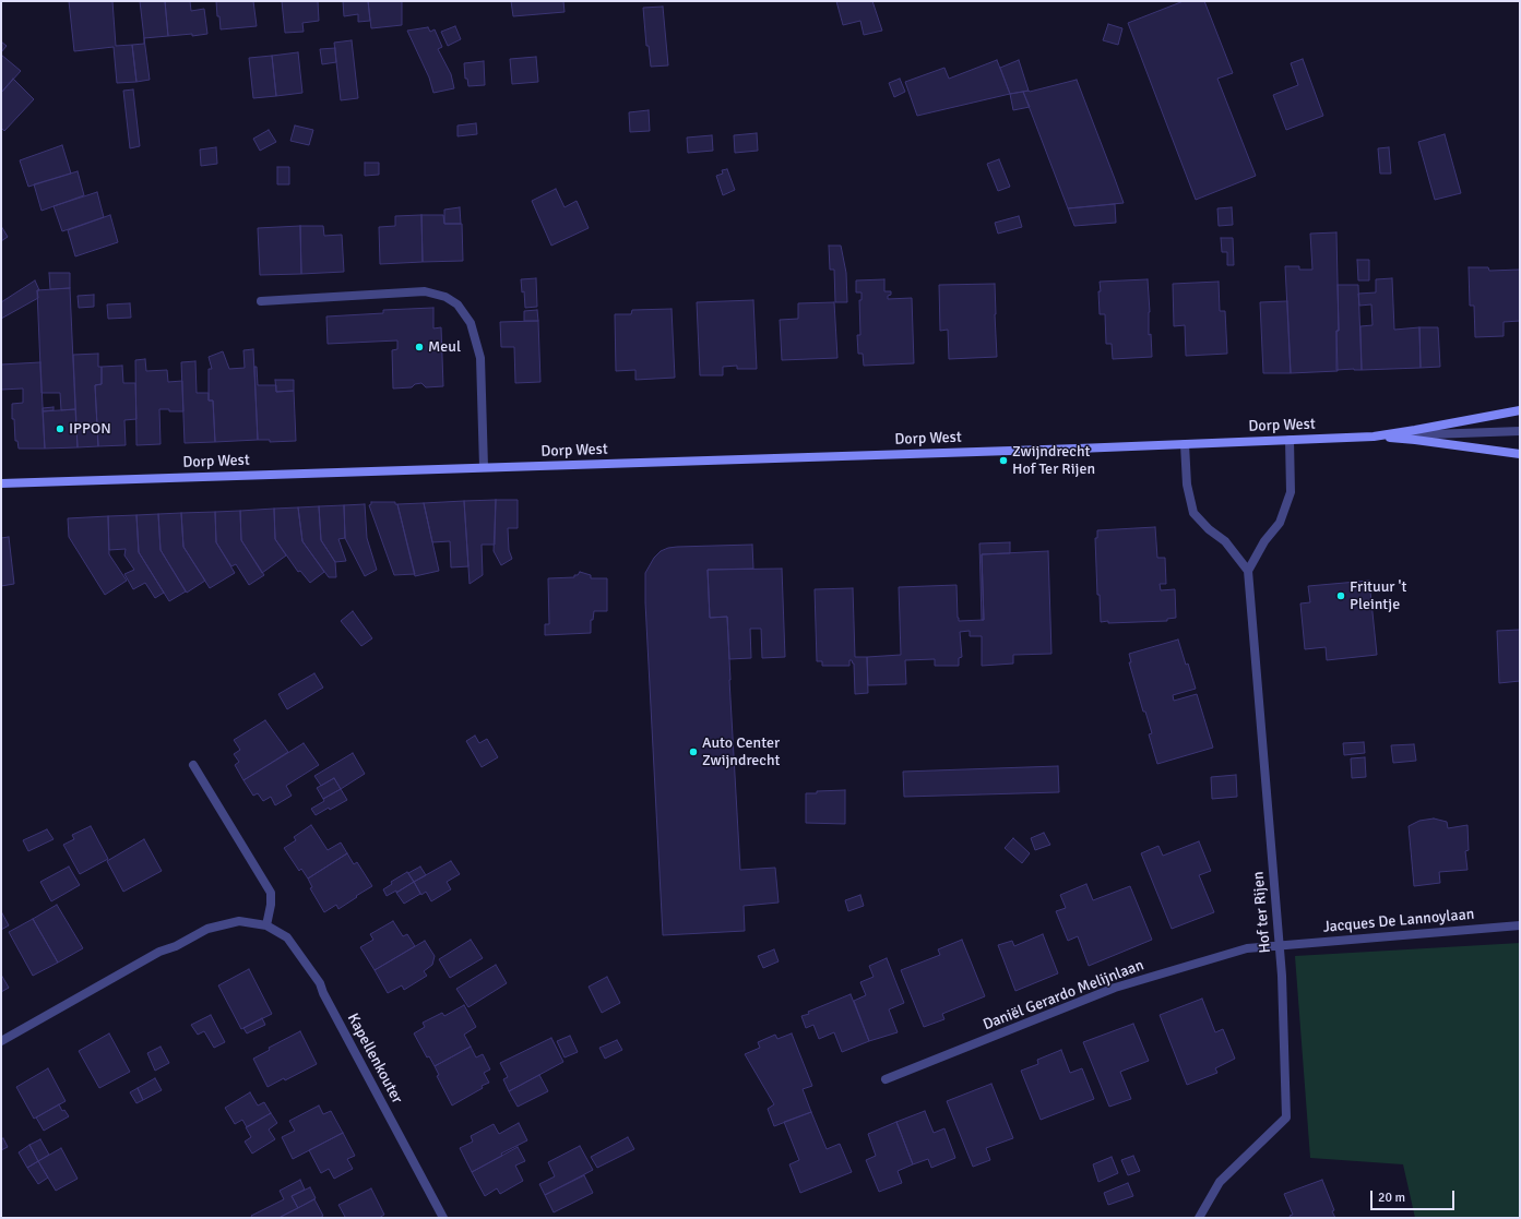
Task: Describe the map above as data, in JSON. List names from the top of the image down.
{
  "streets": {
    "main road": ["Dorp West"],
    "street": [
      "Hof ter Rijen",
      "Jacques De Lannoylaan",
      "Daniël Gerardo Melijnlaan",
      "Kapellenkouter"
    ]
  },
  "crossings": [
    ["Hof ter Rijen", "Jacques De Lannoylaan"],
    ["Hof ter Rijen", "Daniël Gerardo Melijnlaan"],
    ["Jacques De Lannoylaan", "Daniël Gerardo Melijnlaan"]
  ],
  "places": [
    "Meul",
    "IPPON",
    "Zwijndrecht Hof Ter Rijen",
    "Frituur 't Pleintje",
    "Auto Center Zwijndrecht"
  ],
  "scale_bar": "20 m"
}
